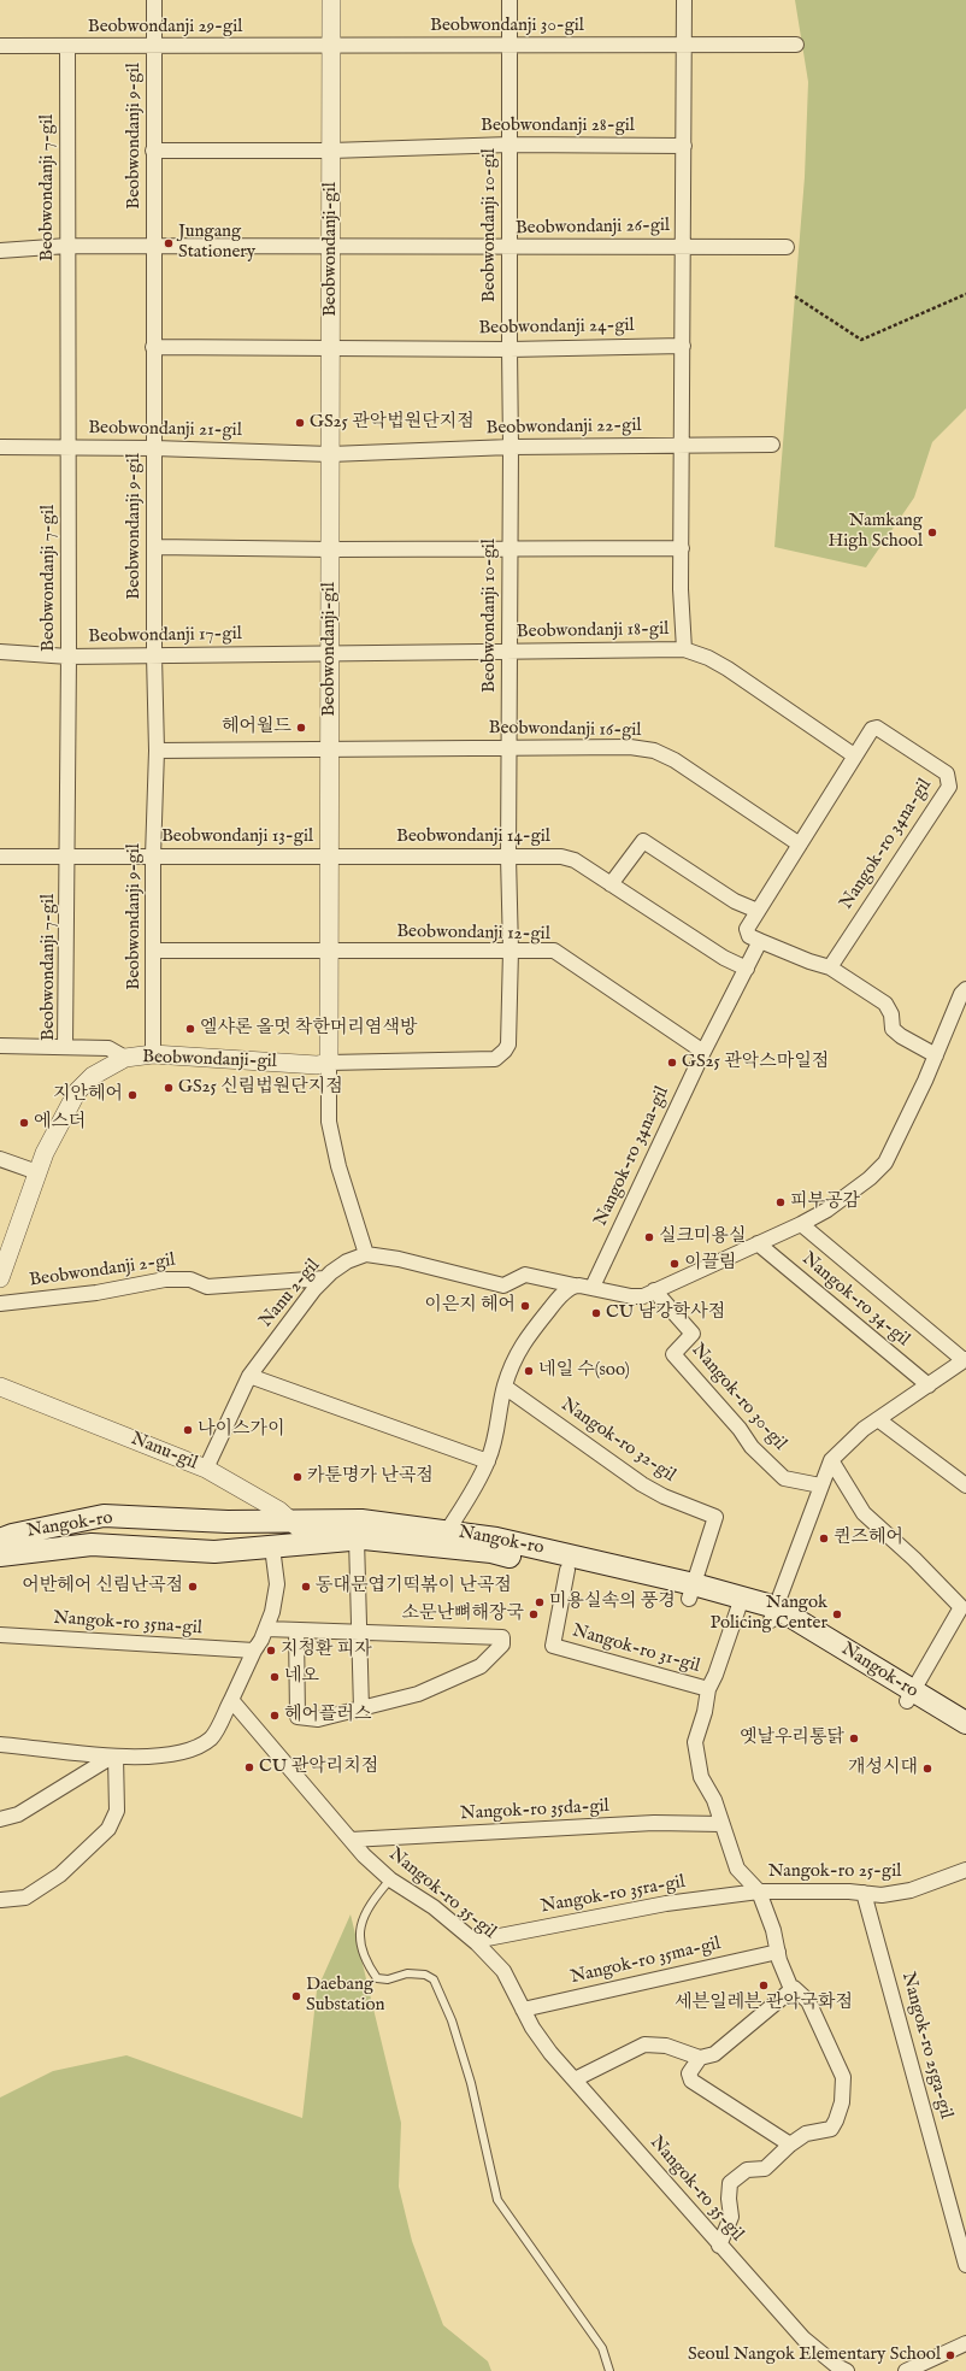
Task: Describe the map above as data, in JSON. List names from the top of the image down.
{
  "streets": {
    "main road": ["Nangok-ro"],
    "street": [
      "Beobwondanji 30-gil",
      "Beobwondanji 29-gil",
      "Beobwondanji 28-gil",
      "Beobwondanji 9-gil",
      "Beobwondanji 7-gil",
      "Beobwondanji 10-gil",
      "Beobwondanji 26-gil",
      "Beobwondanji-gil",
      "Beobwondanji 24-gil",
      "Beobwondanji 22-gil",
      "Beobwondanji 21-gil",
      "Beobwondanji 18-gil",
      "Beobwondanji 17-gil",
      "Beobwondanji 16-gil",
      "Beobwondanji 13-gil",
      "Beobwondanji 14-gil",
      "Nangok-ro 34na-gil",
      "Beobwondanji 12-gil",
      "Beobwondanji 2-gil",
      "Nanu 2-gil",
      "Nangok-ro 34-gil",
      "Nangok-ro 30-gil",
      "Nangok-ro 32-gil",
      "Nanu-gil",
      "Nangok-ro 35na-gil",
      "Nangok-ro 31-gil",
      "Nangok-ro 35da-gil",
      "Nangok-ro 25-gil",
      "Nangok-ro 35-gil",
      "Nangok-ro 35ra-gil",
      "Nangok-ro 35ma-gil",
      "Nangok-ro 25ga-gil"
    ]
  },
  "crossings": [
    ["Beobwondanji 30-gil", "Beobwondanji 29-gil"],
    ["Beobwondanji 30-gil", "Beobwondanji 10-gil"],
    ["Beobwondanji 30-gil", "Beobwondanji-gil"],
    ["Beobwondanji 29-gil", "Beobwondanji 9-gil"],
    ["Beobwondanji 29-gil", "Beobwondanji 7-gil"],
    ["Beobwondanji 29-gil", "Beobwondanji-gil"],
    ["Beobwondanji 28-gil", "Beobwondanji 10-gil"],
    ["Beobwondanji 28-gil", "Beobwondanji 26-gil"],
    ["Beobwondanji 28-gil", "Beobwondanji-gil"],
    ["Beobwondanji 9-gil", "Beobwondanji 26-gil"],
    ["Beobwondanji 9-gil", "Beobwondanji-gil"],
    ["Beobwondanji 9-gil", "Beobwondanji 21-gil"],
    ["Beobwondanji 9-gil", "Beobwondanji 17-gil"],
    ["Beobwondanji 9-gil", "Beobwondanji 13-gil"],
    ["Beobwondanji 7-gil", "Beobwondanji 26-gil"],
    ["Beobwondanji 7-gil", "Beobwondanji-gil"],
    ["Beobwondanji 7-gil", "Beobwondanji 21-gil"],
    ["Beobwondanji 7-gil", "Beobwondanji 17-gil"],
    ["Beobwondanji 7-gil", "Beobwondanji 13-gil"],
    ["Beobwondanji 10-gil", "Beobwondanji 26-gil"],
    ["Beobwondanji 10-gil", "Beobwondanji-gil"],
    ["Beobwondanji 10-gil", "Beobwondanji 24-gil"],
    ["Beobwondanji 10-gil", "Beobwondanji 22-gil"],
    ["Beobwondanji 10-gil", "Beobwondanji 18-gil"],
    ["Beobwondanji 10-gil", "Beobwondanji 16-gil"],
    ["Beobwondanji 10-gil", "Beobwondanji 14-gil"],
    ["Beobwondanji 10-gil", "Beobwondanji 12-gil"],
    ["Beobwondanji 26-gil", "Beobwondanji-gil"],
    ["Beobwondanji-gil", "Beobwondanji 24-gil"],
    ["Beobwondanji-gil", "Beobwondanji 22-gil"],
    ["Beobwondanji-gil", "Beobwondanji 21-gil"],
    ["Beobwondanji-gil", "Beobwondanji 18-gil"],
    ["Beobwondanji-gil", "Beobwondanji 17-gil"],
    ["Beobwondanji-gil", "Beobwondanji 16-gil"],
    ["Beobwondanji-gil", "Beobwondanji 13-gil"],
    ["Beobwondanji-gil", "Beobwondanji 14-gil"],
    ["Beobwondanji-gil", "Beobwondanji 12-gil"],
    ["Beobwondanji 22-gil", "Beobwondanji 21-gil"],
    ["Beobwondanji 22-gil", "Beobwondanji 18-gil"],
    ["Beobwondanji 18-gil", "Beobwondanji 17-gil"],
    ["Beobwondanji 18-gil", "Nangok-ro 34na-gil"],
    ["Beobwondanji 16-gil", "Nangok-ro 34na-gil"],
    ["Beobwondanji 13-gil", "Beobwondanji 14-gil"],
    ["Beobwondanji 14-gil", "Nangok-ro 34na-gil"],
    ["Nangok-ro 34na-gil", "Beobwondanji 12-gil"],
    ["Nangok-ro 34na-gil", "Nangok-ro 34-gil"],
    ["Beobwondanji 2-gil", "Nanu 2-gil"],
    ["Nanu 2-gil", "Nangok-ro 34-gil"],
    ["Nanu 2-gil", "Nanu-gil"],
    ["Nangok-ro 34-gil", "Nangok-ro 30-gil"],
    ["Nangok-ro 32-gil", "Nangok-ro"],
    ["Nanu-gil", "Nangok-ro"],
    ["Nangok-ro", "Nangok-ro 31-gil"],
    ["Nangok-ro 31-gil", "Nangok-ro 35da-gil"],
    ["Nangok-ro 31-gil", "Nangok-ro 25-gil"],
    ["Nangok-ro 31-gil", "Nangok-ro 35-gil"],
    ["Nangok-ro 31-gil", "Nangok-ro 35ra-gil"],
    ["Nangok-ro 31-gil", "Nangok-ro 35ma-gil"],
    ["Nangok-ro 35da-gil", "Nangok-ro 35-gil"],
    ["Nangok-ro 25-gil", "Nangok-ro 35ra-gil"],
    ["Nangok-ro 25-gil", "Nangok-ro 25ga-gil"],
    ["Nangok-ro 35-gil", "Nangok-ro 35ra-gil"],
    ["Nangok-ro 35-gil", "Nangok-ro 35ma-gil"]
  ],
  "places": [
    "Jungang Stationery",
    "GS25 관악법원단지점",
    "Namkang High School",
    "헤어월드",
    "엘샤론 올멋 착한머리염색방",
    "GS25 관악스마일점",
    "GS25 신림법원단지점",
    "지안헤어",
    "에스더",
    "피부공감",
    "실크미용실",
    "이끌림",
    "이은지 헤어",
    "CU 남강학사점",
    "네일 수(soo)",
    "나이스가이",
    "카툰명가 난곡점",
    "퀸즈헤어",
    "어반헤어 신림난곡점",
    "동대문엽기떡볶이 난곡점",
    "미용실속의 풍경",
    "소문난뼈해장국",
    "Nangok Policing Center",
    "지정환 피자",
    "네오",
    "헤어플러스",
    "옛날우리통닭",
    "CU 관악리치점",
    "개성시대",
    "세븐일레븐 관악국화점",
    "Daebang Substation",
    "Seoul Nangok Elementary School"
  ]
}
